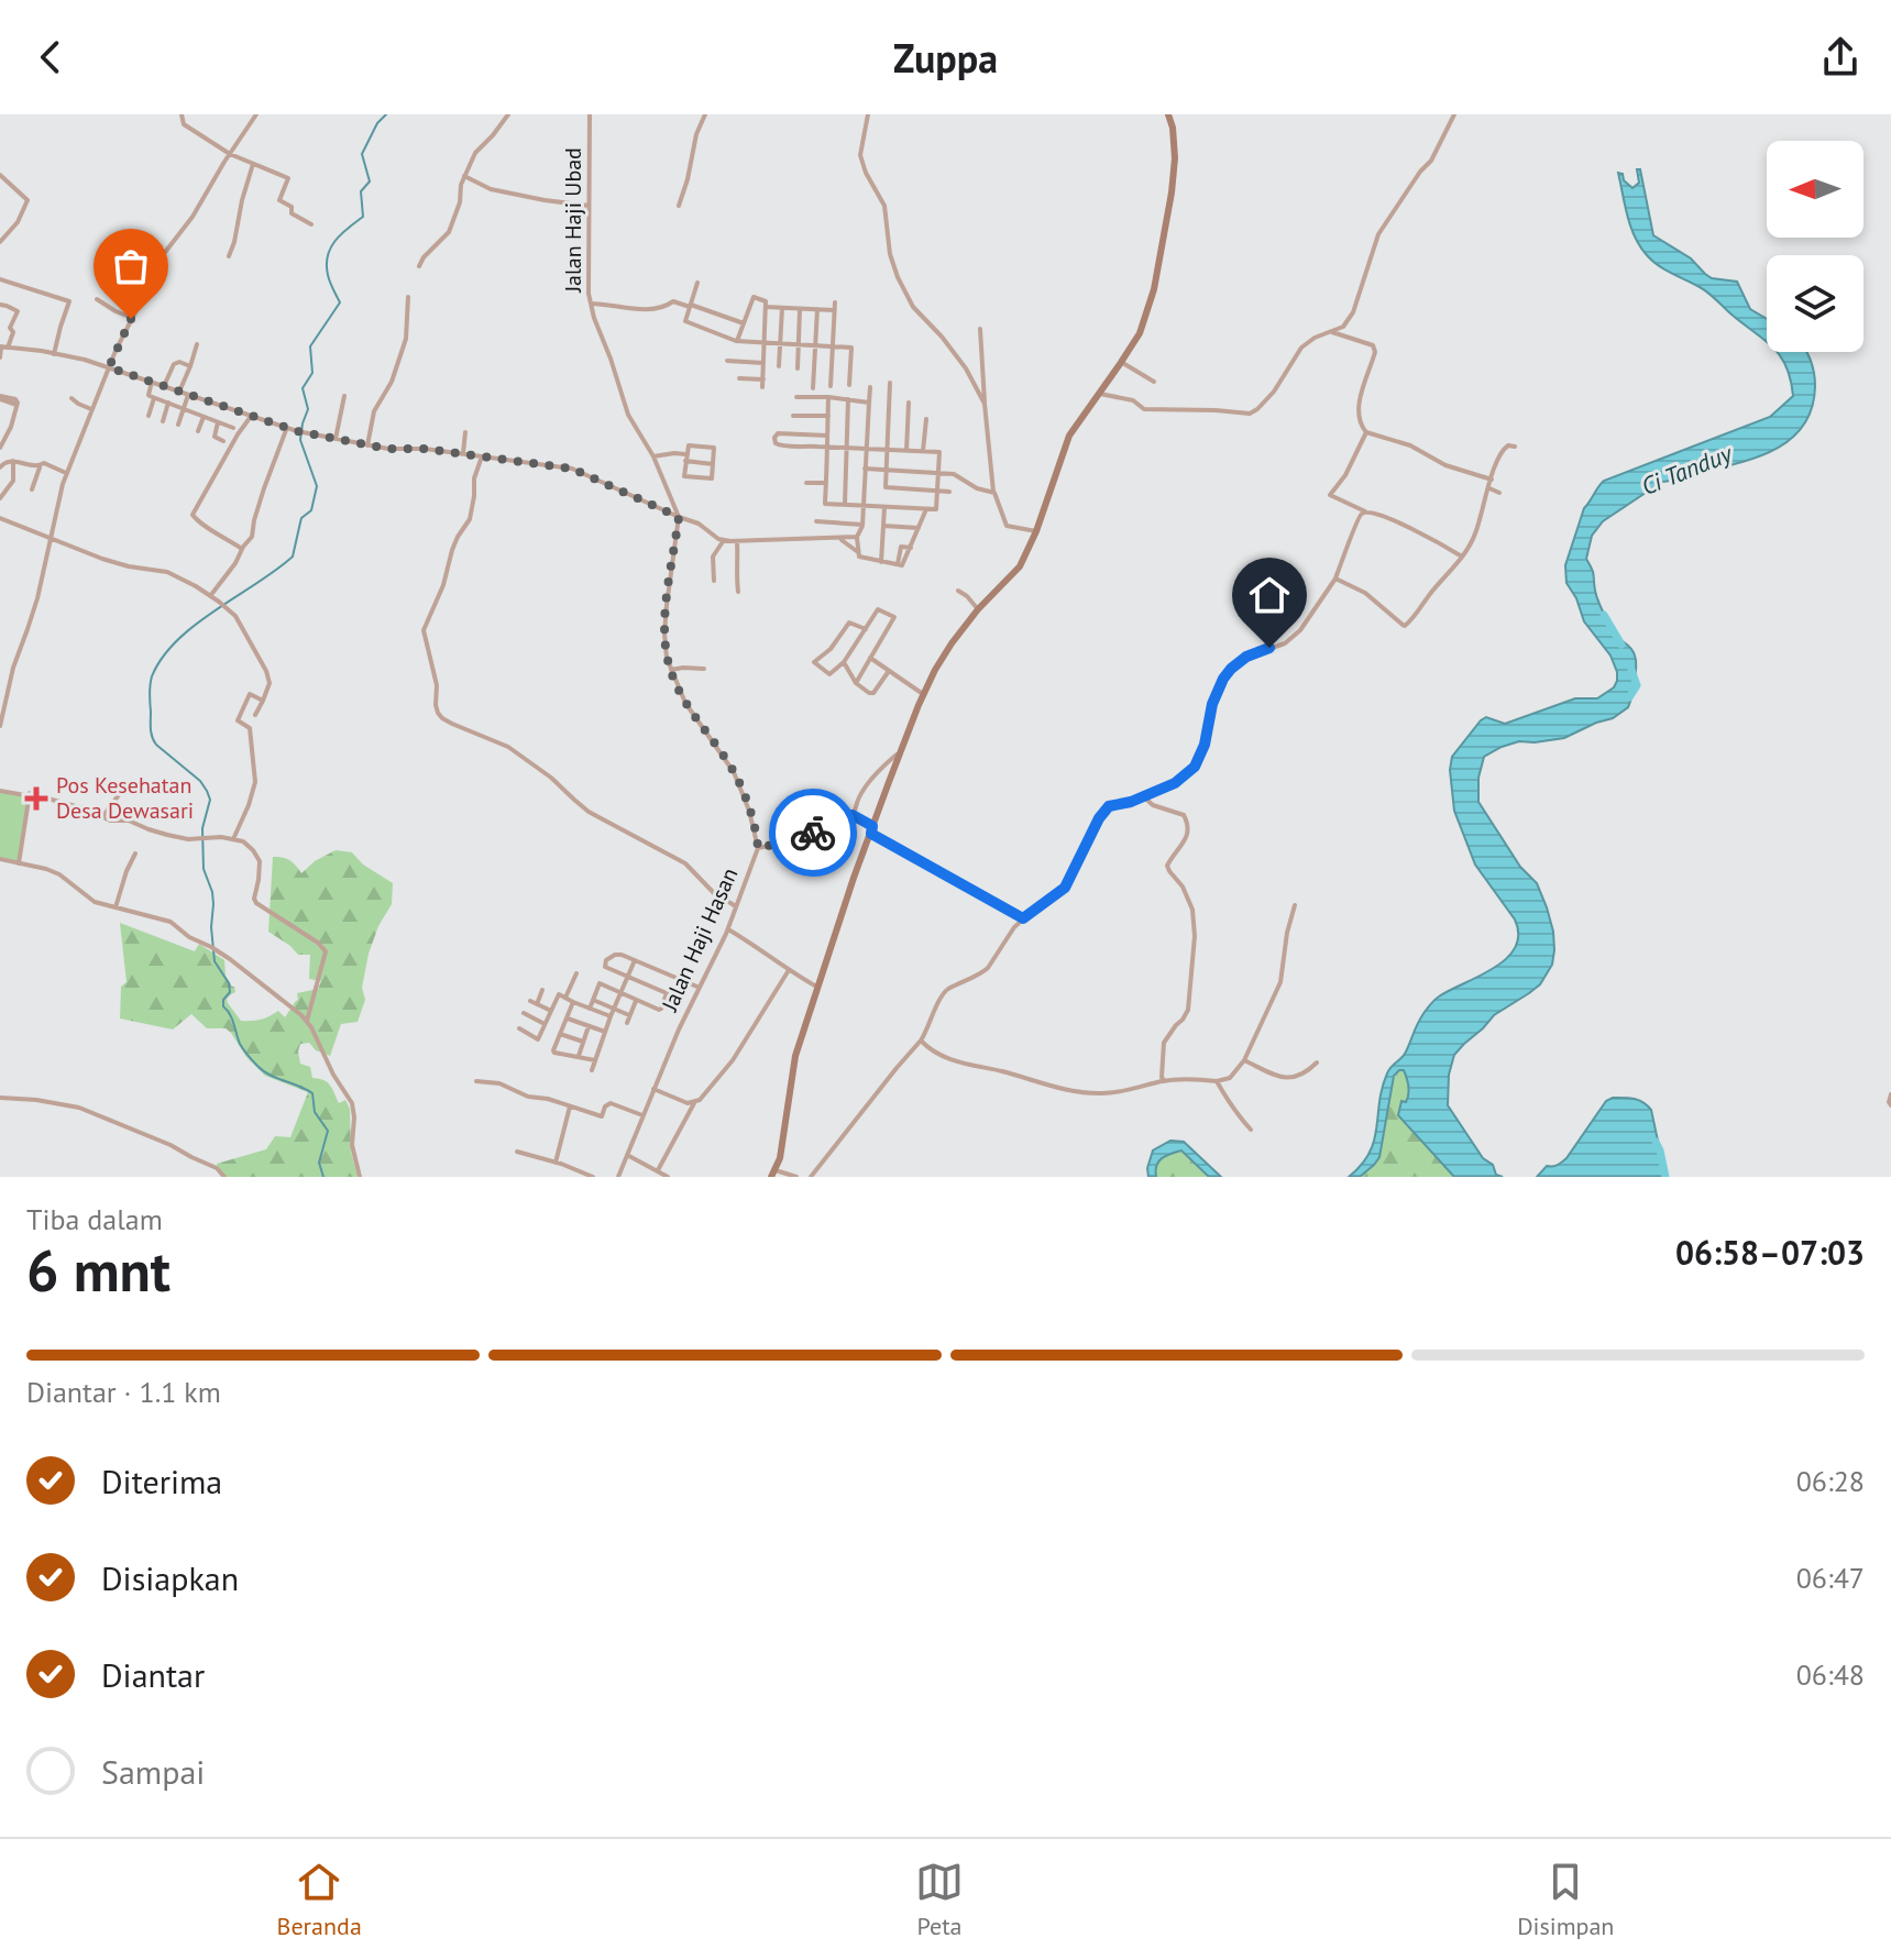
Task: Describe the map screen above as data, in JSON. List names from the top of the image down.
{
  "streets": {
    "street": ["Jalan Haji Ubad", "Jalan Haji Hasan"]
  },
  "crossings": [
    ["Jalan Haji Ubad", "Jalan Haji Hasan"]
  ],
  "water": ["Ci Tanduy"],
  "places": {
    "health": ["Pos Kesehatan Desa Dewasari"]
  },
  "north": "left",
  "page": {
    "header": "Zuppa",
    "heading": ["6 mnt", "Tiba dalam", "06:58–07:03"],
    "bar": "Diantar · 1.1 km",
    "list": [
      ["Diterima", "06:28"],
      ["Disiapkan", "06:47"],
      ["Diantar", "06:48"],
      "Sampai"
    ],
    "tabs": ["Beranda", "Peta", "Disimpan"]
  }
}
